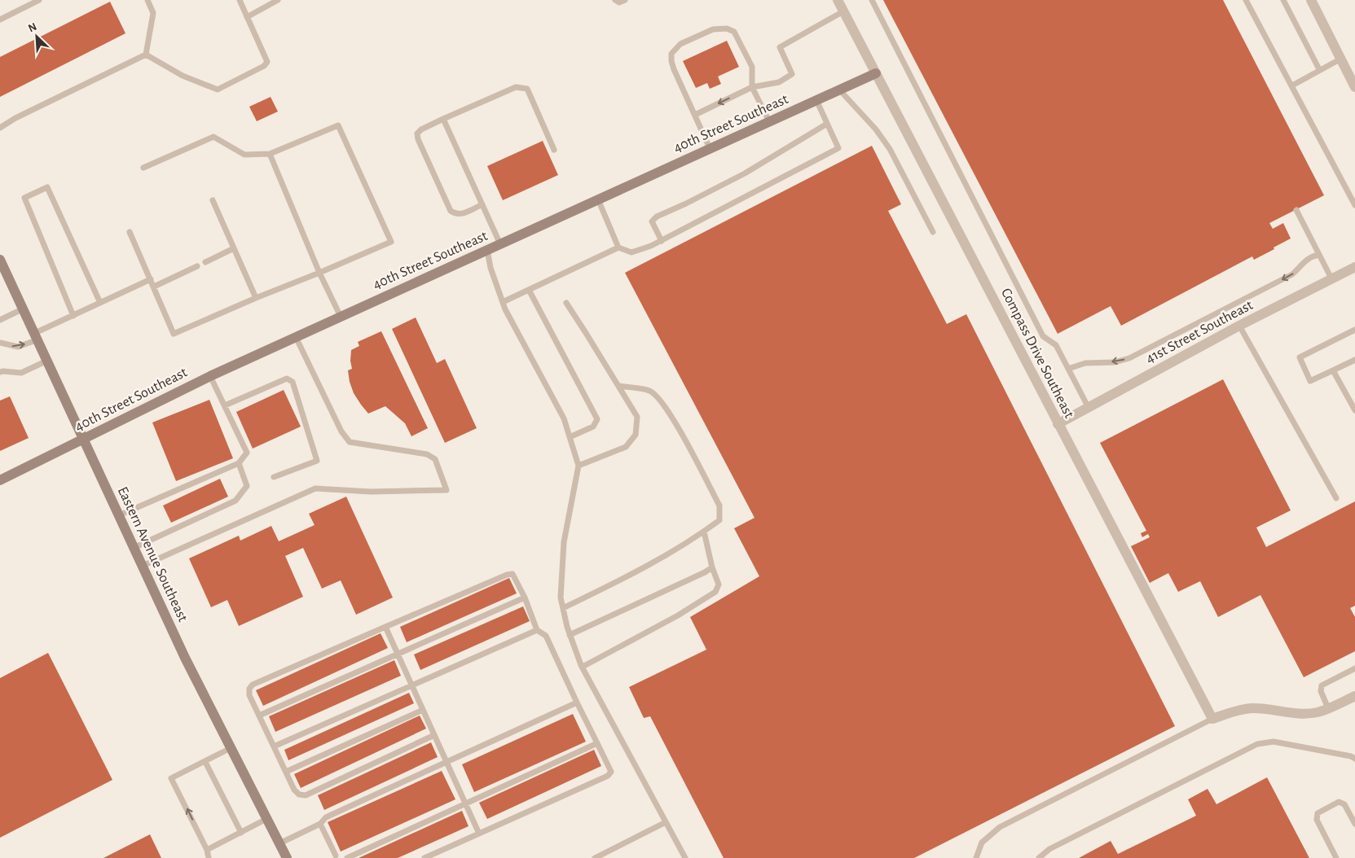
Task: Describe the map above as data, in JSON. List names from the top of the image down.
{
  "streets": {
    "street": [
      "40th Street Southeast",
      "41st Street Southeast",
      "Compass Drive Southeast",
      "Eastern Avenue Southeast"
    ]
  },
  "crossings": [
    ["40th Street Southeast", "Compass Drive Southeast"],
    ["40th Street Southeast", "Eastern Avenue Southeast"],
    ["41st Street Southeast", "Compass Drive Southeast"]
  ],
  "north": "top left"
}
